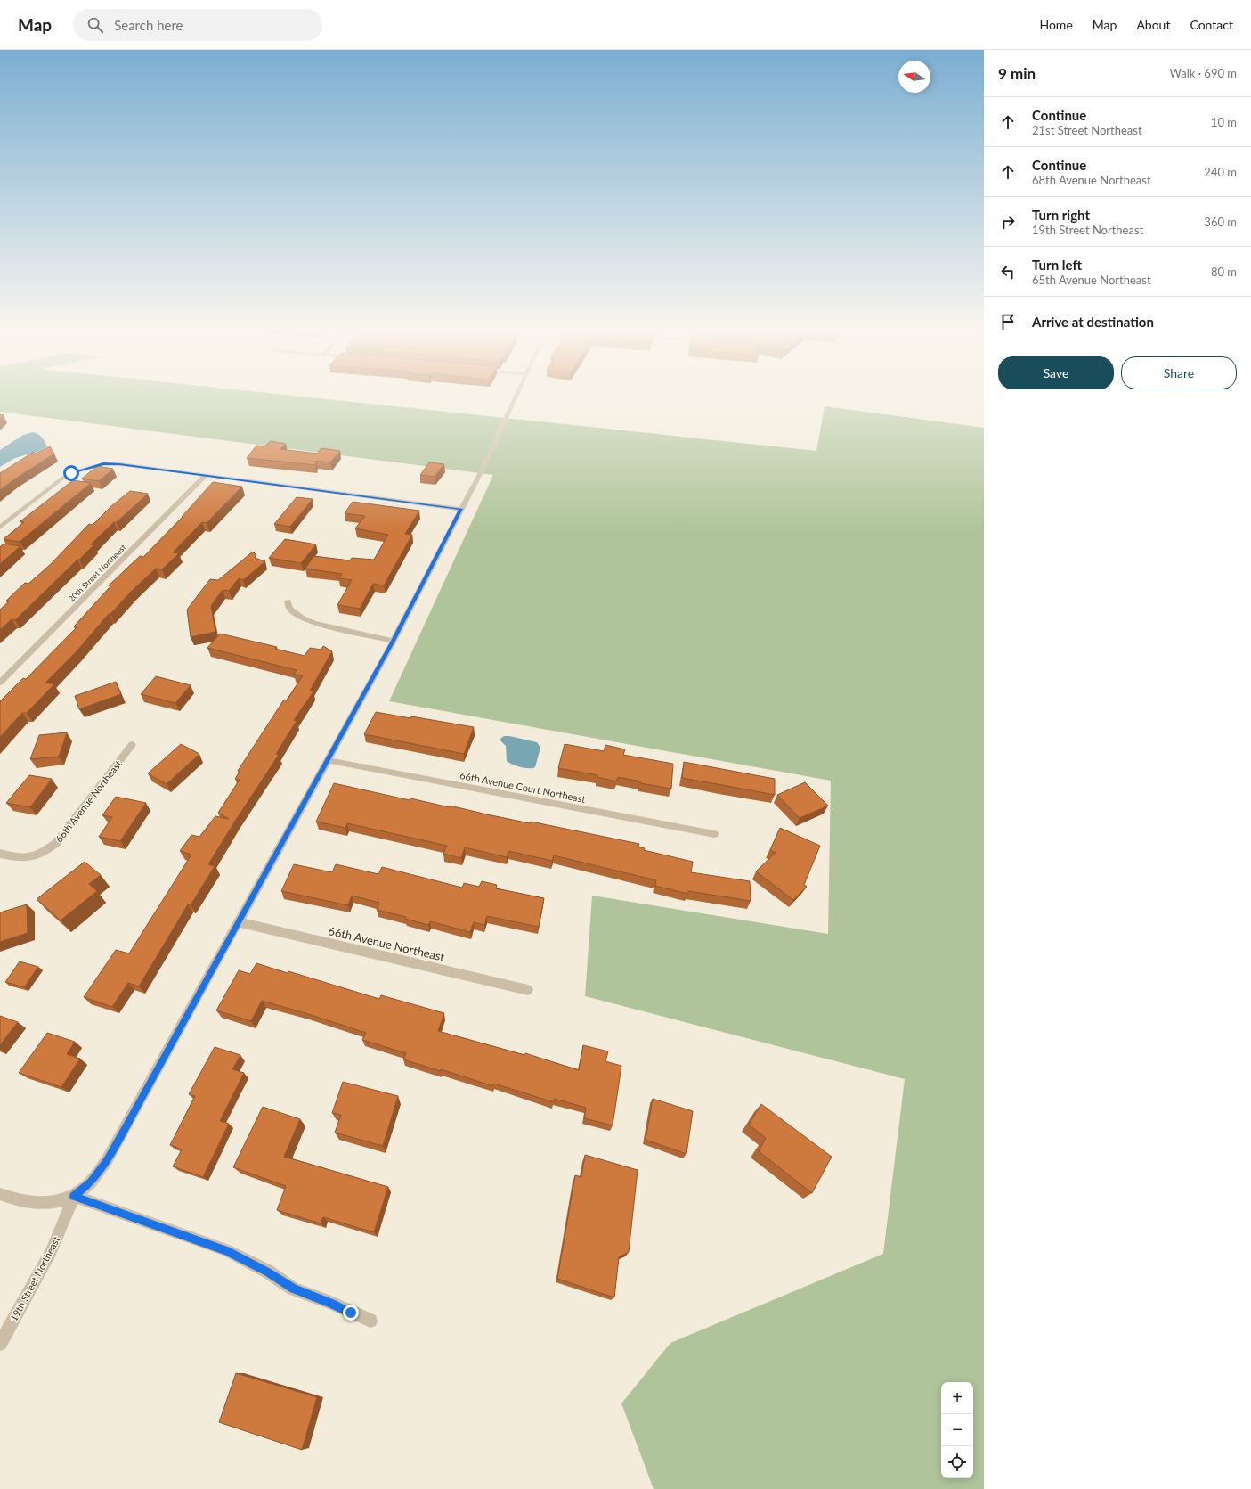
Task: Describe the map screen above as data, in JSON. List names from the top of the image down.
{
  "streets": {
    "street": [
      "20th Street Northeast",
      "66th Avenue Court Northeast",
      "66th Avenue Northeast",
      "19th Street Northeast"
    ]
  },
  "crossings": [
    ["66th Avenue Court Northeast", "19th Street Northeast"],
    ["66th Avenue Northeast", "19th Street Northeast"]
  ],
  "north": "left",
  "page": {
    "header": "Map",
    "search": "Search here",
    "nav": [
      "Home",
      "Map",
      "About",
      "Contact"
    ],
    "heading": ["9 min", "Walk · 690 m"],
    "list": [
      ["Continue", "21st Street Northeast", "10 m"],
      ["Continue", "68th Avenue Northeast", "240 m"],
      ["Turn right", "19th Street Northeast", "360 m"],
      ["Turn left", "65th Avenue Northeast", "80 m"],
      "Arrive at destination"
    ],
    "buttons": ["Save", "Share"],
    "map_buttons": ["+", "−"]
  }
}
